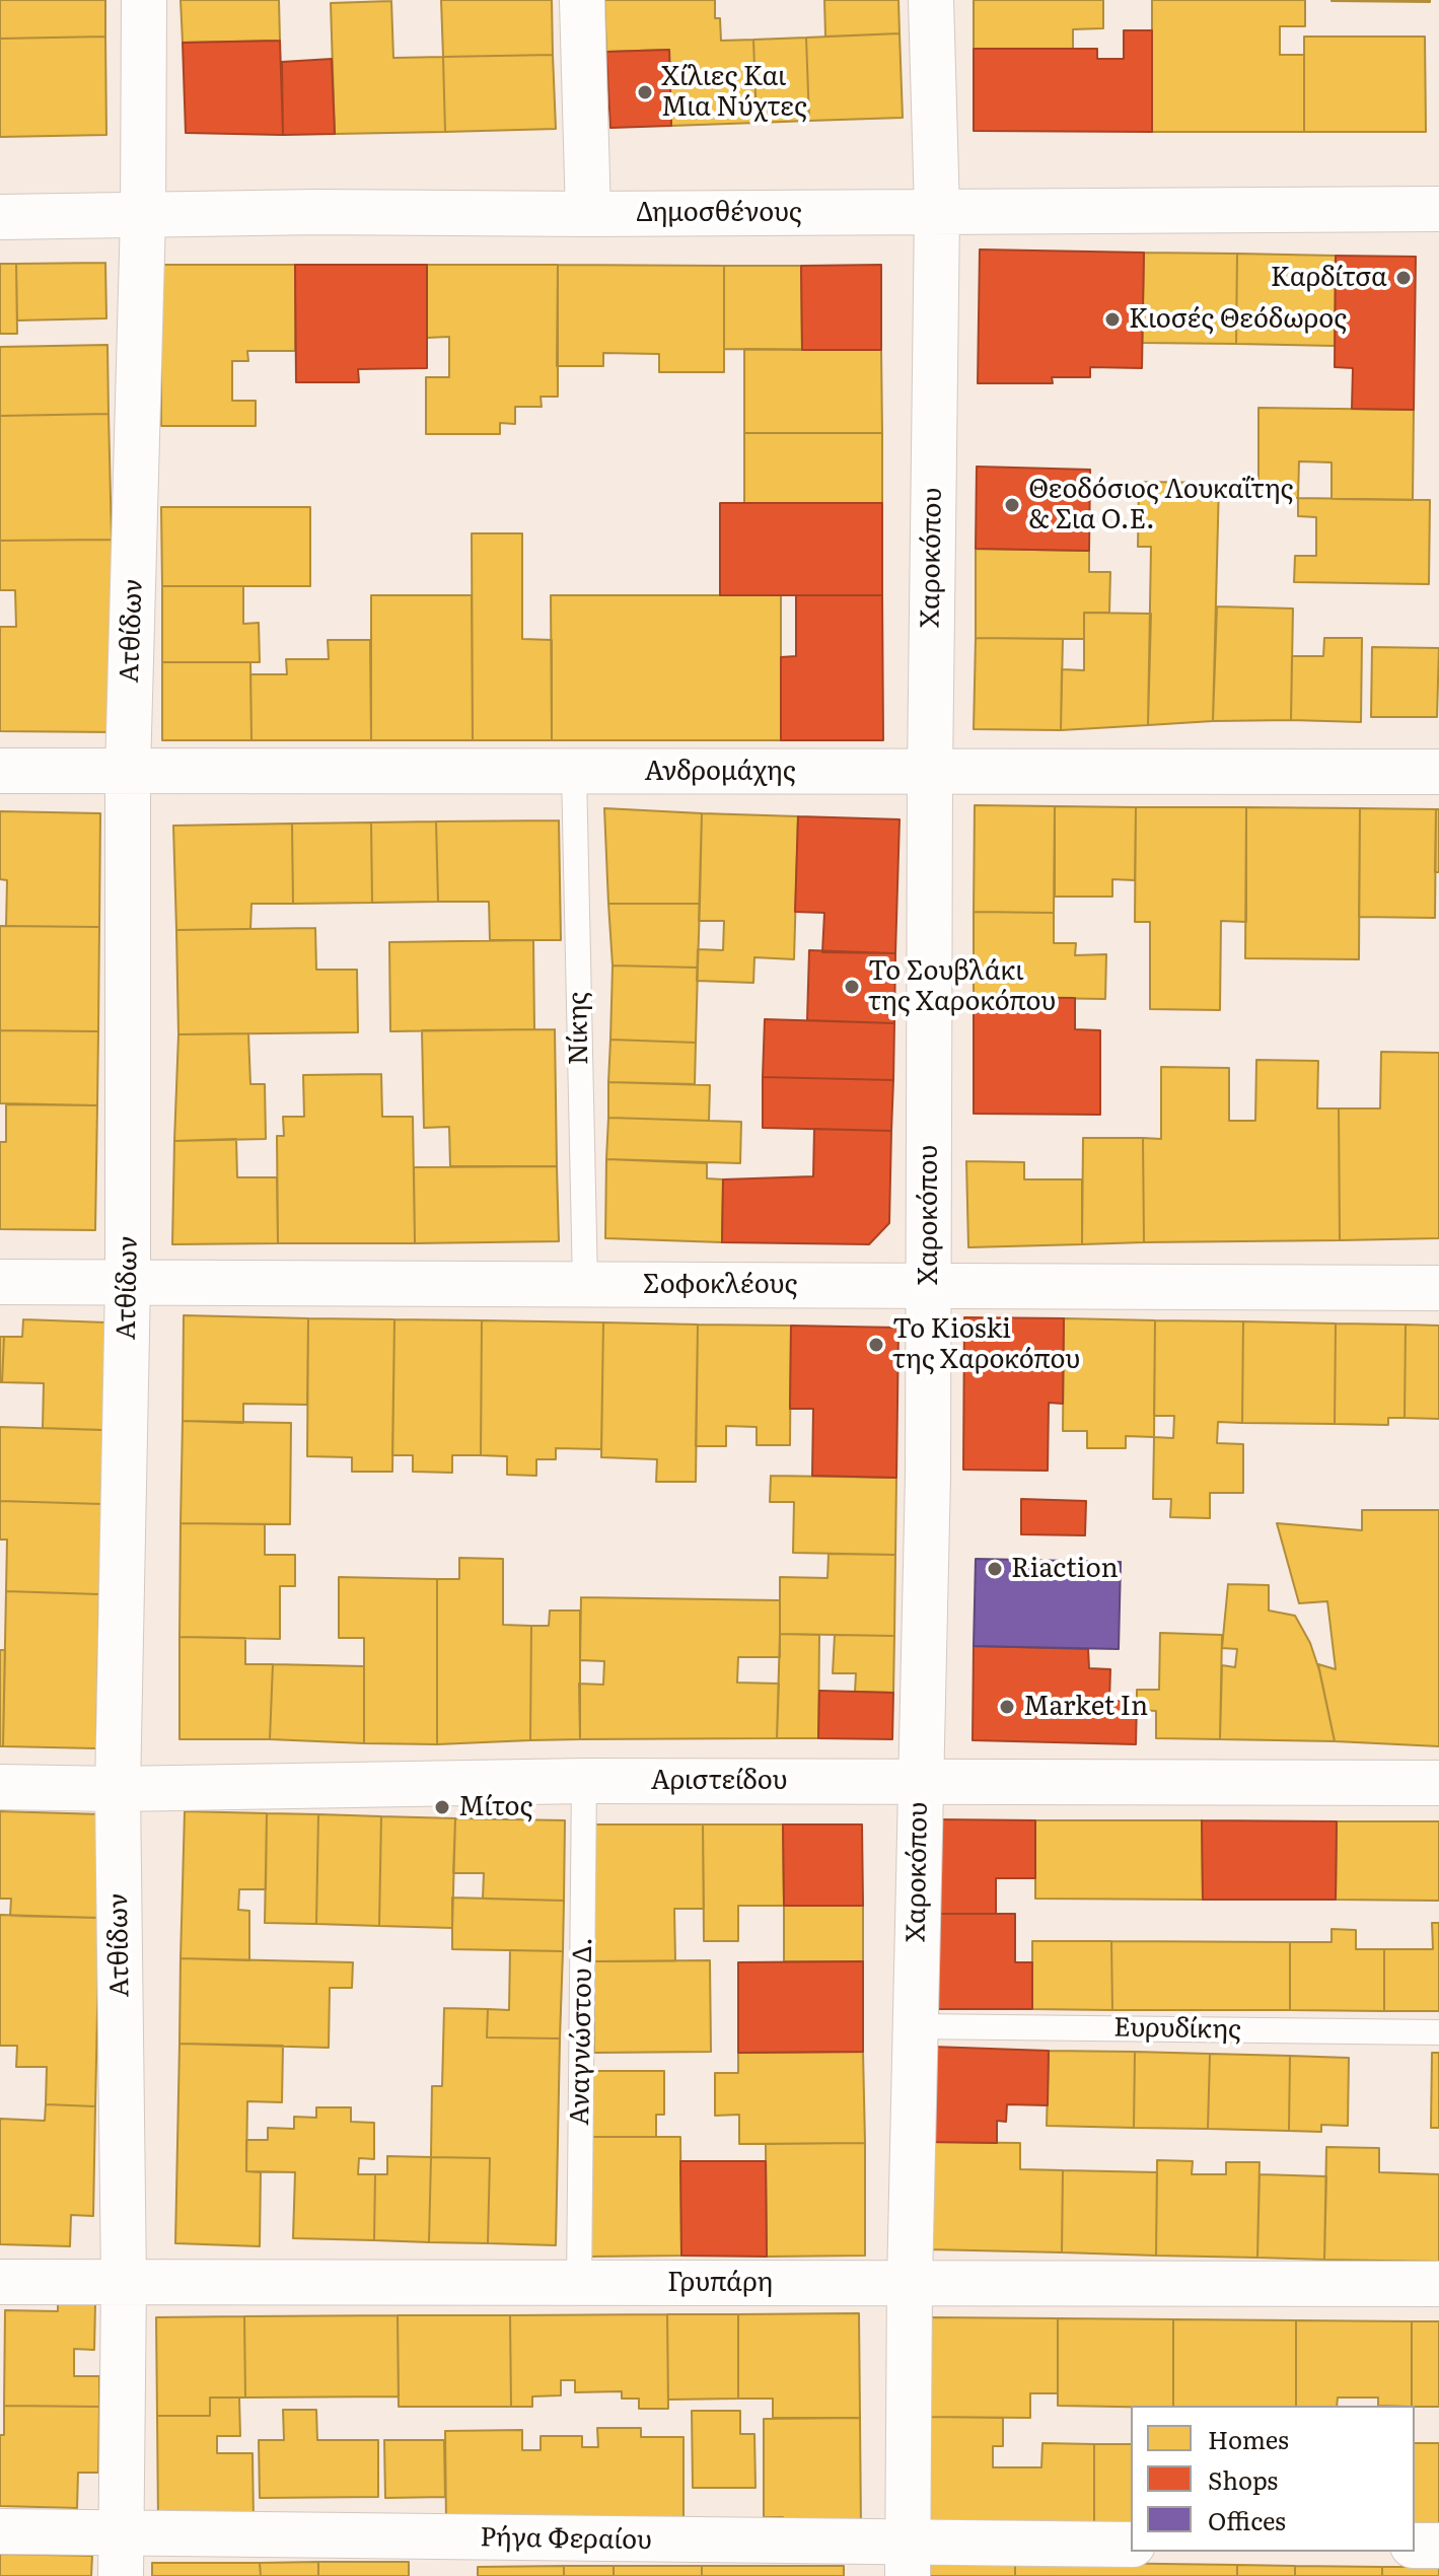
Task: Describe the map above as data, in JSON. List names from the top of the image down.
{
  "streets": {
    "street": [
      "Δημοσθένους",
      "Χαροκόπου",
      "Ατθίδων",
      "Ανδρομάχης",
      "Σοφοκλέους",
      "Αριστείδου",
      "Γρυπάρη",
      "Ρήγα Φεραίου"
    ],
    "lane": ["Νίκης", "Ευρυδίκης", "Αναγνώστου Δ."]
  },
  "crossings": [
    ["Δημοσθένους", "Χαροκόπου"],
    ["Δημοσθένους", "Ατθίδων"],
    ["Χαροκόπου", "Ανδρομάχης"],
    ["Χαροκόπου", "Σοφοκλέους"],
    ["Χαροκόπου", "Αριστείδου"],
    ["Χαροκόπου", "Ευρυδίκης"],
    ["Χαροκόπου", "Γρυπάρη"],
    ["Χαροκόπου", "Ρήγα Φεραίου"],
    ["Ατθίδων", "Ανδρομάχης"],
    ["Ατθίδων", "Σοφοκλέους"],
    ["Ατθίδων", "Αριστείδου"],
    ["Ατθίδων", "Γρυπάρη"],
    ["Ατθίδων", "Ρήγα Φεραίου"],
    ["Ανδρομάχης", "Νίκης"],
    ["Νίκης", "Σοφοκλέους"],
    ["Αριστείδου", "Αναγνώστου Δ."],
    ["Αναγνώστου Δ.", "Γρυπάρη"]
  ],
  "places": [
    "Χίλιες Και Μια Νύχτες",
    "Καρδίτσα",
    "Κιοσές Θεόδωρος",
    "Θεοδόσιος Λουκαΐτης & Σια Ο.Ε.",
    "Το Σουβλάκι της Χαροκόπου",
    "Το Kioski της Χαροκόπου",
    "Riaction",
    "Market In",
    "Μίτος"
  ],
  "legend": ["Homes", "Shops", "Offices"]
}
